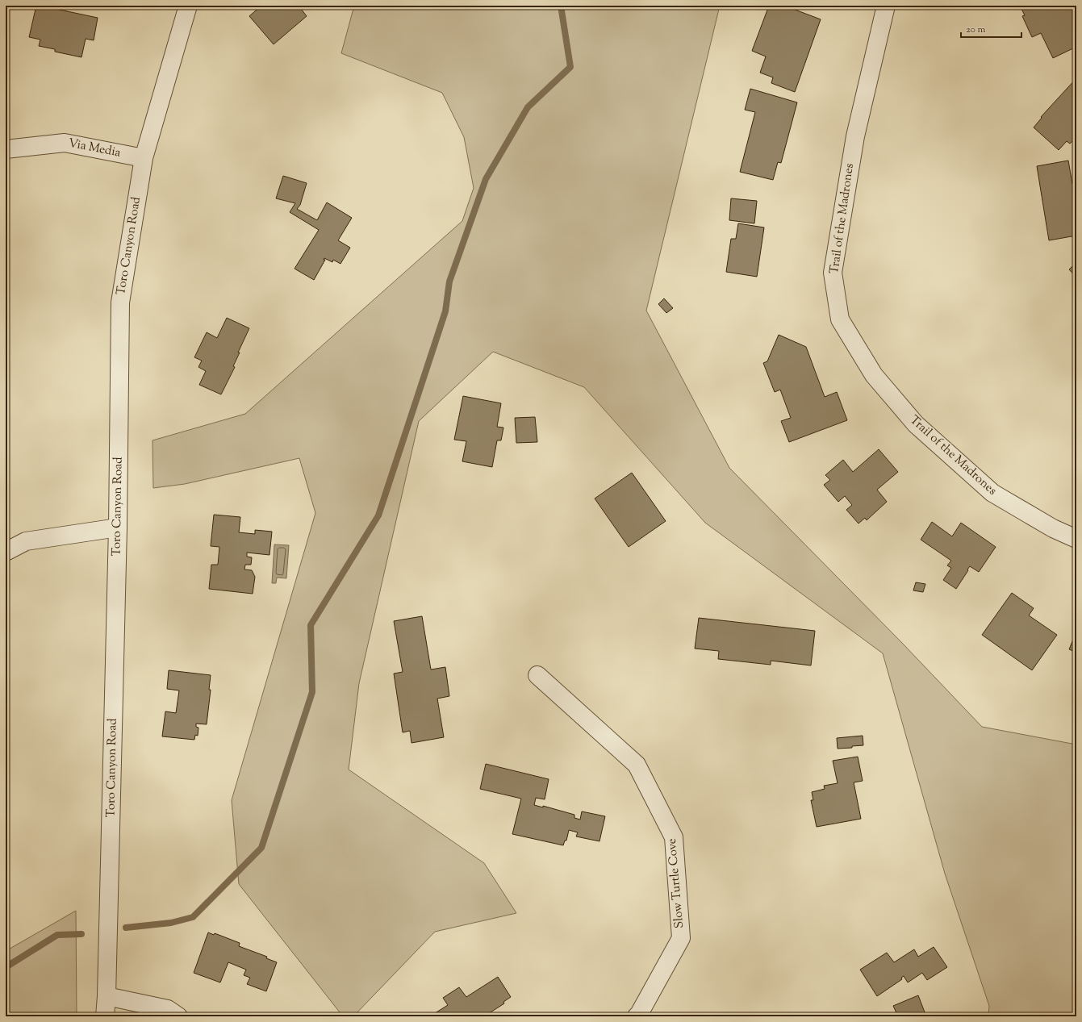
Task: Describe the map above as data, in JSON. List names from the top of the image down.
{
  "streets": {
    "street": [
      "Via Media",
      "Trail of the Madrones",
      "Toro Canyon Road",
      "Slow Turtle Cove"
    ]
  },
  "crossings": [
    ["Via Media", "Toro Canyon Road"]
  ],
  "scale_bar": "20 m"
}
